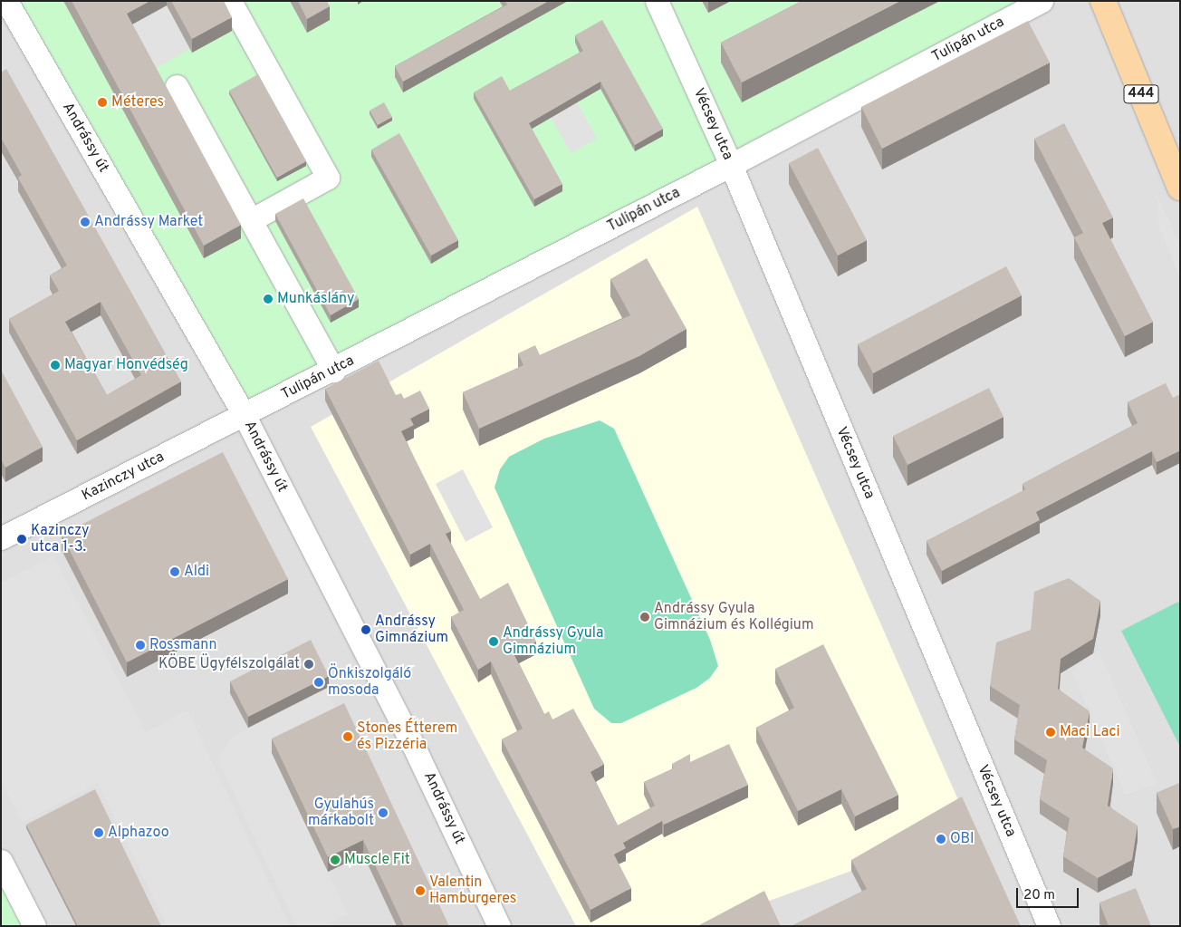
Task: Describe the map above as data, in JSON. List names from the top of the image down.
{
  "streets": {
    "main road": ["444"],
    "street": [
      "Tulipán utca",
      "Vécsey utca",
      "Andrássy út",
      "Kazinczy utca"
    ]
  },
  "crossings": [
    ["Tulipán utca", "Vécsey utca"],
    ["Tulipán utca", "Andrássy út"],
    ["Tulipán utca", "Kazinczy utca"],
    ["Andrássy út", "Kazinczy utca"]
  ],
  "places": [
    "Méteres",
    "Andrássy Market",
    "Munkáslány",
    "Magyar Honvédség",
    "Kazinczy utca 1-3.",
    "Aldi",
    "Andrássy Gyula Gimnázium és Kollégium",
    "Andrássy Gimnázium",
    "Andrássy Gyula Gimnázium",
    "Rossmann",
    "KÖBE Ügyfélszolgálat",
    "Önkiszolgáló mosoda",
    "Maci Laci",
    "Stones Étterem és Pizzéria",
    "Gyulahús márkabolt",
    "Alphazoo",
    "OBI",
    "Muscle Fit",
    "Valentin Hamburgeres"
  ],
  "scale_bar": "20 m"
}
